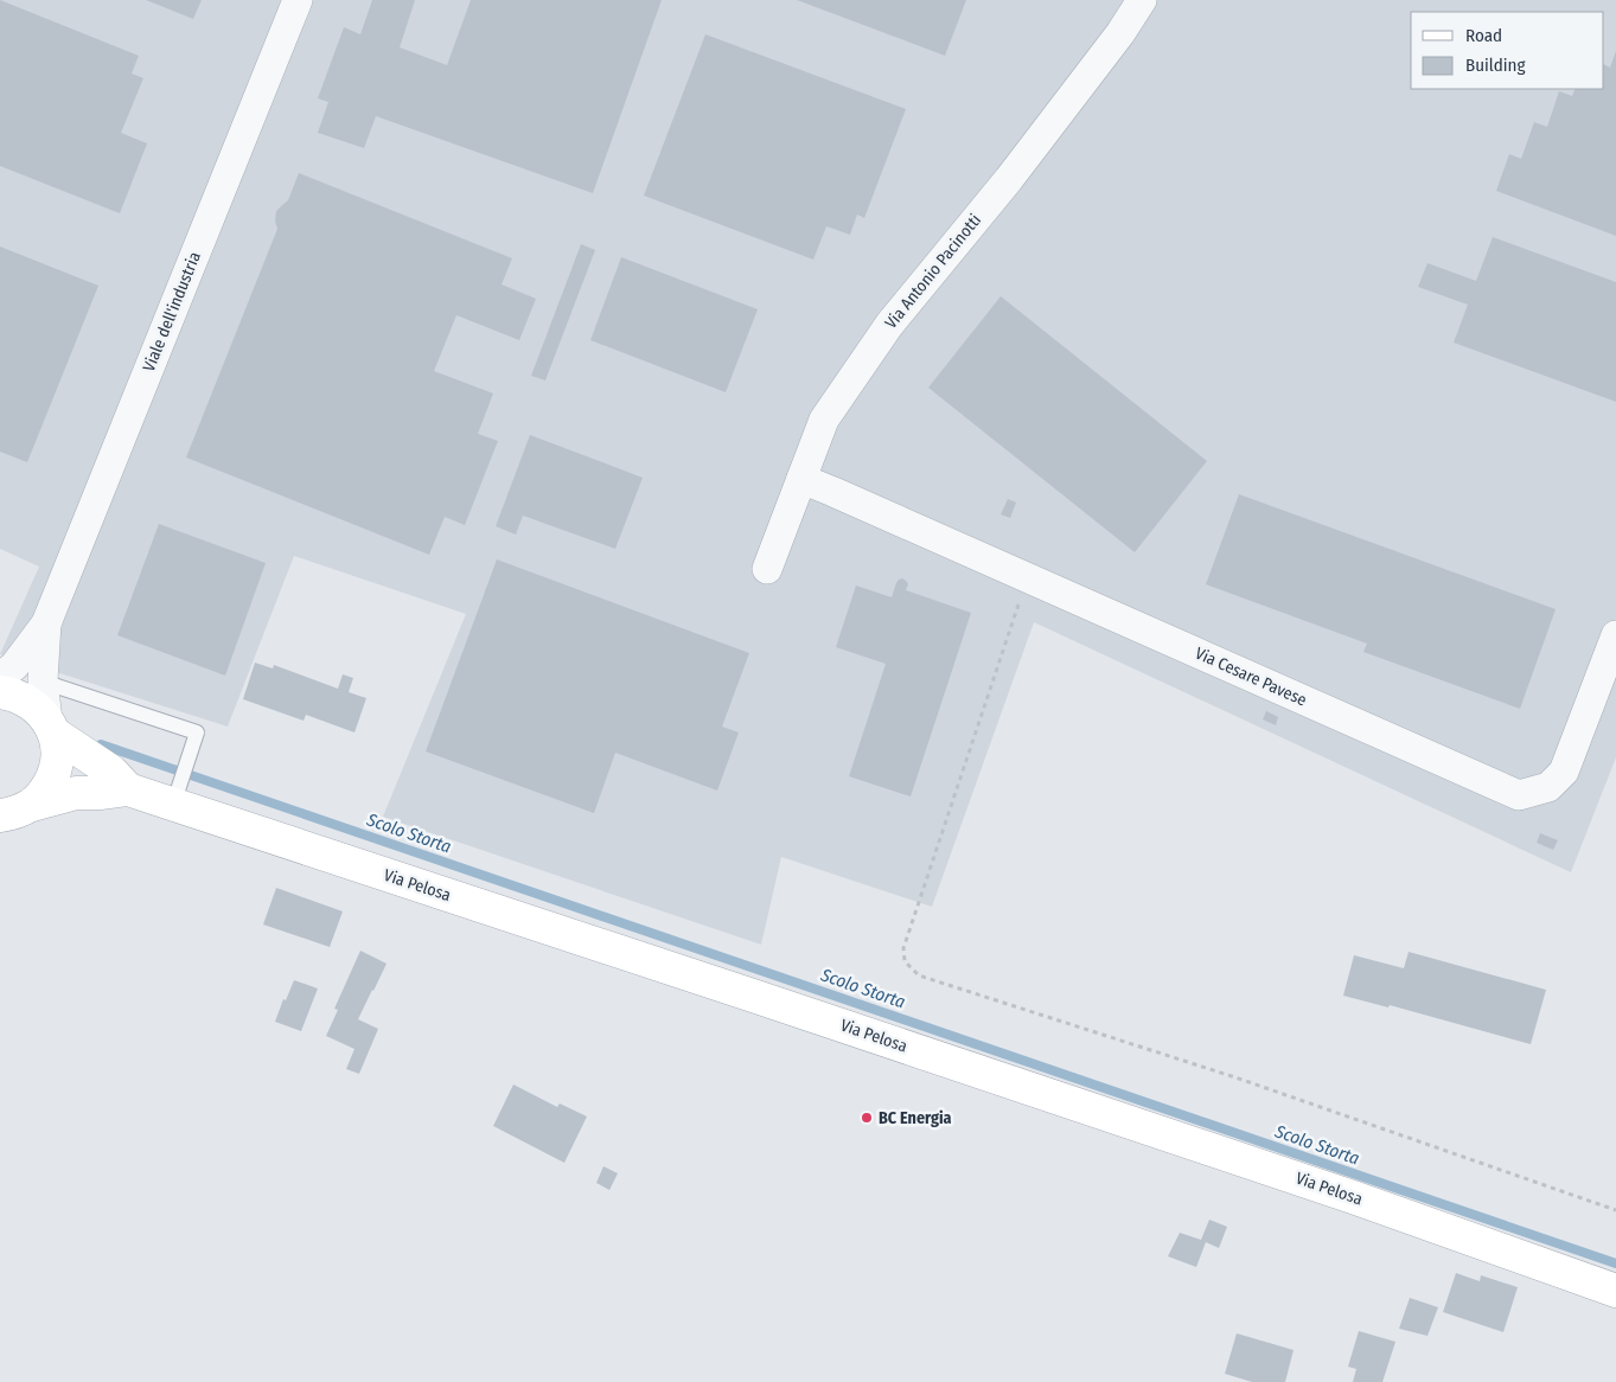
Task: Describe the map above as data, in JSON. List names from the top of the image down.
{
  "streets": {
    "main road": ["Via Pelosa"],
    "street": ["Via Antonio Pacinotti", "Viale dell'industria", "Via Cesare Pavese"]
  },
  "crossings": [
    ["Via Antonio Pacinotti", "Via Cesare Pavese"],
    ["Viale dell'industria", "Via Pelosa"]
  ],
  "water": ["Scolo Storta"],
  "places": ["BC Energia"],
  "legend": ["Road", "Building"]
}
